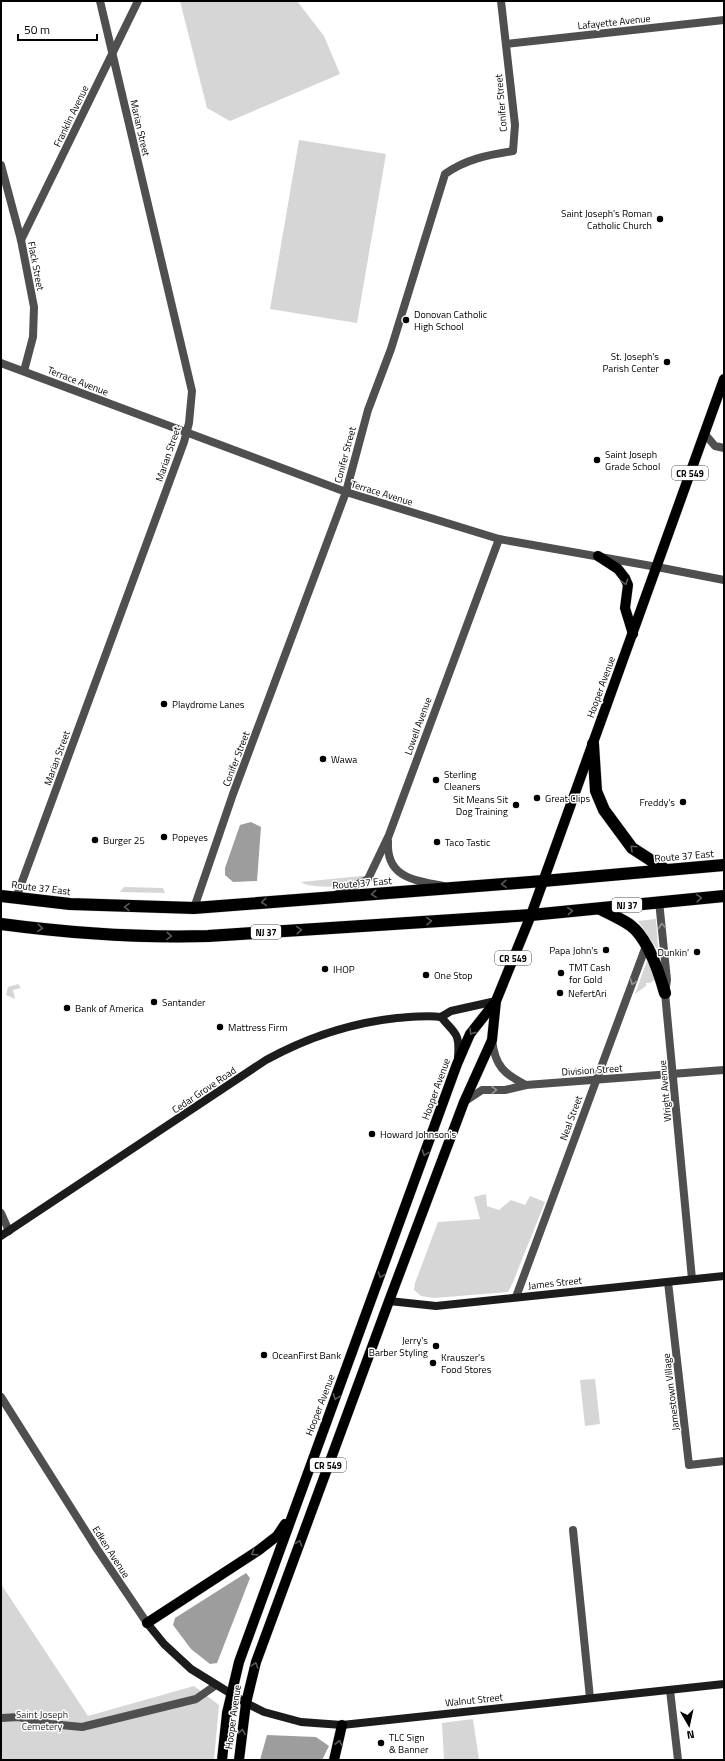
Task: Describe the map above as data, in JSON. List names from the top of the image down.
{
  "streets": {
    "highway": ["Route 37 East", "NJ 37"],
    "main road": ["CR 549", "Hooper Avenue"],
    "street": [
      "Lafayette Avenue",
      "Conifer Street",
      "Franklin Avenue",
      "Marian Street",
      "Flack Street",
      "Terrace Avenue",
      "Lowell Avenue",
      "Division Street",
      "Cedar Grove Road",
      "Wright Avenue",
      "Neal Street",
      "James Street",
      "Jamestown Village",
      "Edken Avenue",
      "Walnut Street"
    ]
  },
  "crossings": [
    ["Lafayette Avenue", "Conifer Street"],
    ["Conifer Street", "Terrace Avenue"],
    ["Conifer Street", "Route 37 East"],
    ["Franklin Avenue", "Marian Street"],
    ["Franklin Avenue", "Flack Street"],
    ["Marian Street", "Terrace Avenue"],
    ["Marian Street", "Route 37 East"],
    ["Flack Street", "Terrace Avenue"],
    ["Terrace Avenue", "Hooper Avenue"],
    ["Terrace Avenue", "Lowell Avenue"],
    ["Hooper Avenue", "Route 37 East"],
    ["Hooper Avenue", "NJ 37"],
    ["Hooper Avenue", "Division Street"],
    ["Hooper Avenue", "Cedar Grove Road"],
    ["Hooper Avenue", "James Street"],
    ["Hooper Avenue", "Edken Avenue"],
    ["Hooper Avenue", "Walnut Street"],
    ["Lowell Avenue", "Route 37 East"],
    ["NJ 37", "Wright Avenue"],
    ["Division Street", "Wright Avenue"],
    ["Division Street", "Neal Street"],
    ["Wright Avenue", "James Street"],
    ["Neal Street", "James Street"],
    ["James Street", "Jamestown Village"],
    ["Edken Avenue", "Walnut Street"]
  ],
  "one_way": ["Neal Street"],
  "parks": ["Saint Joseph Cemetery"],
  "places": [
    "Saint Joseph's Roman Catholic Church",
    "Donovan Catholic High School",
    "St. Joseph's Parish Center",
    "Saint Joseph Grade School",
    "Playdrome Lanes",
    "Wawa",
    "Sterling Cleaners",
    "Great Clips",
    "Freddy's",
    "Sit Means Sit Dog Training",
    "Popeyes",
    "Burger 25",
    "Taco Tastic",
    "Papa John's",
    "Dunkin'",
    "IHOP",
    "TMT Cash for Gold",
    "One Stop",
    "NefertAri",
    "Santander",
    "Bank of America",
    "Mattress Firm",
    "Howard Johnson's",
    "Jerry's Barber Styling",
    "OceanFirst Bank",
    "Krauszer's Food Stores",
    "TLC Sign & Banner"
  ],
  "scale_bar": "50 m",
  "north": "bottom"
}
